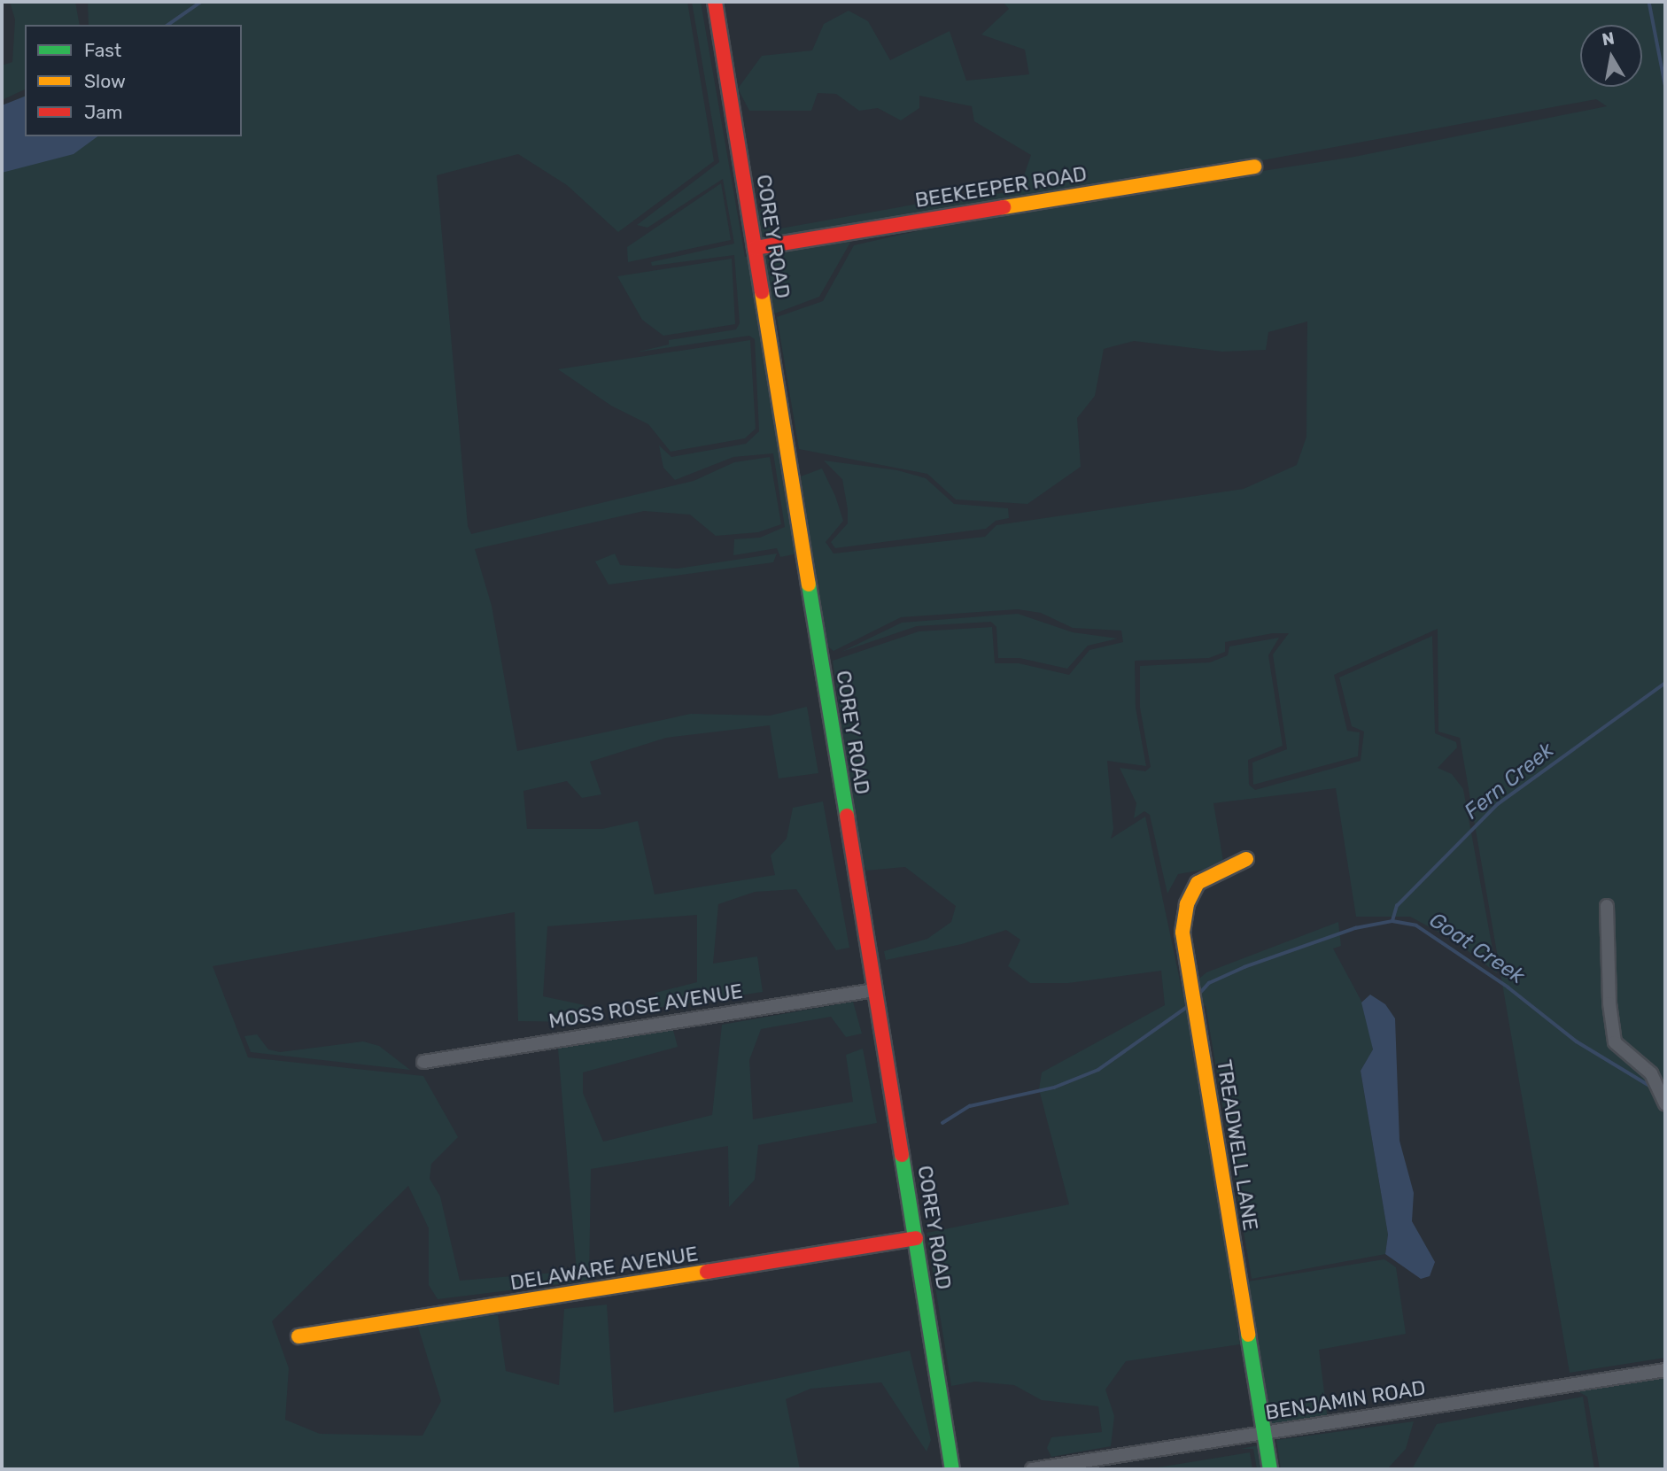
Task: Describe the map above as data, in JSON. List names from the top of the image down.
{
  "streets": {
    "street": [
      "BEEKEEPER ROAD",
      "COREY ROAD",
      "MOSS ROSE AVENUE",
      "TREADWELL LANE",
      "DELAWARE AVENUE",
      "BENJAMIN ROAD"
    ]
  },
  "crossings": [
    ["BEEKEEPER ROAD", "COREY ROAD"],
    ["COREY ROAD", "MOSS ROSE AVENUE"],
    ["COREY ROAD", "DELAWARE AVENUE"],
    ["TREADWELL LANE", "BENJAMIN ROAD"]
  ],
  "water": ["Fern Creek", "Goat Creek"],
  "legend": ["Fast", "Slow", "Jam"],
  "north": "top"
}
